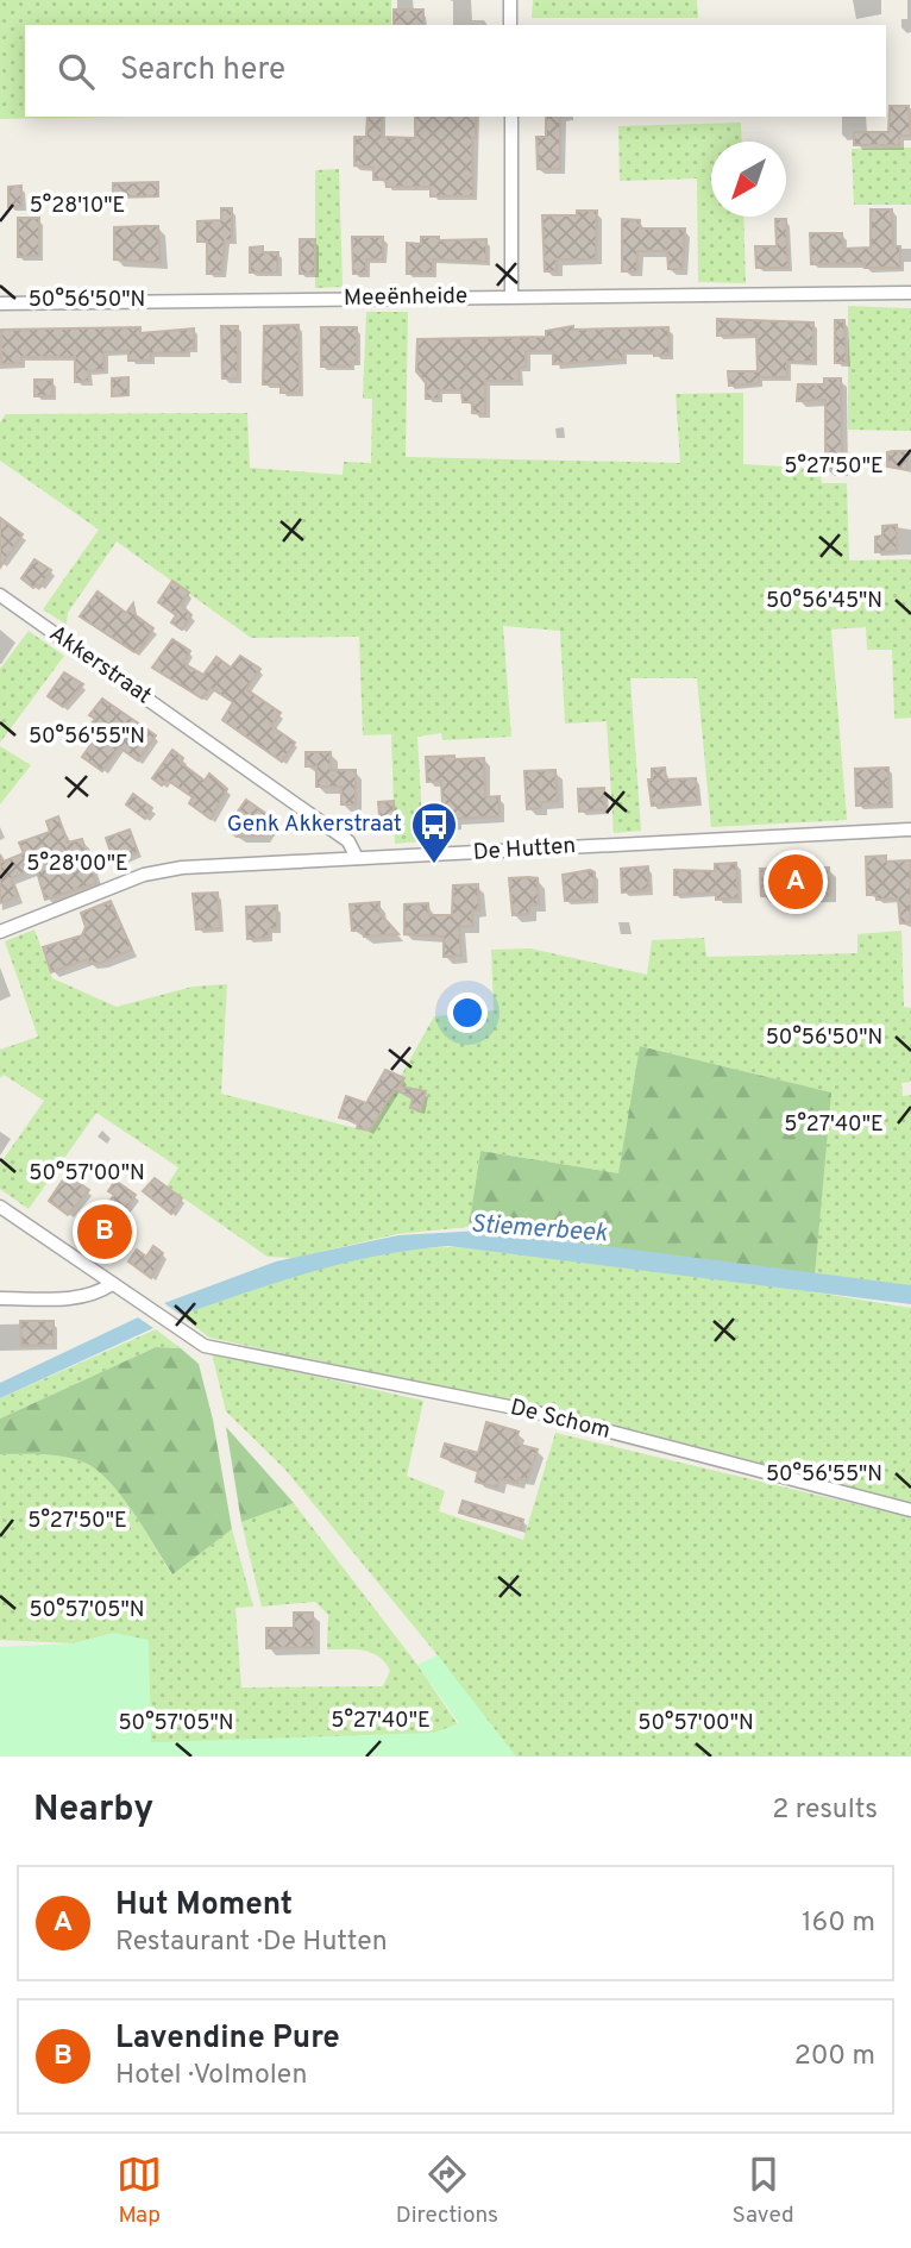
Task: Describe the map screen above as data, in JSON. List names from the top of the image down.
{
  "streets": {
    "street": [
      "Meeënheide",
      "Akkerstraat",
      "De Hutten",
      "De Schom"
    ]
  },
  "crossings": [
    ["Akkerstraat", "De Hutten"]
  ],
  "water": ["Stiemerbeek"],
  "places": {
    "bus stop": ["Genk Akkerstraat"]
  },
  "north": "bottom left",
  "page": {
    "search": "Search here",
    "pins": ["A", "B"],
    "heading": ["Nearby", "2 results"],
    "list": [
      {
        "mark": "A",
        "name": "Hut Moment",
        "note": "Restaurant · De Hutten",
        "value": "160 m"
      },
      {
        "mark": "B",
        "name": "Lavendine Pure",
        "note": "Hotel · Volmolen",
        "value": "200 m"
      }
    ],
    "nav": ["Map", "Directions", "Saved"]
  },
  "coordinates": [
    "5°28'10\"E",
    "50°56'50\"N",
    "5°27'50\"E",
    "50°56'45\"N",
    "50°56'55\"N",
    "5°28'00\"E",
    "5°27'40\"E",
    "50°57'00\"N",
    "50°57'05\"N"
  ]
}
